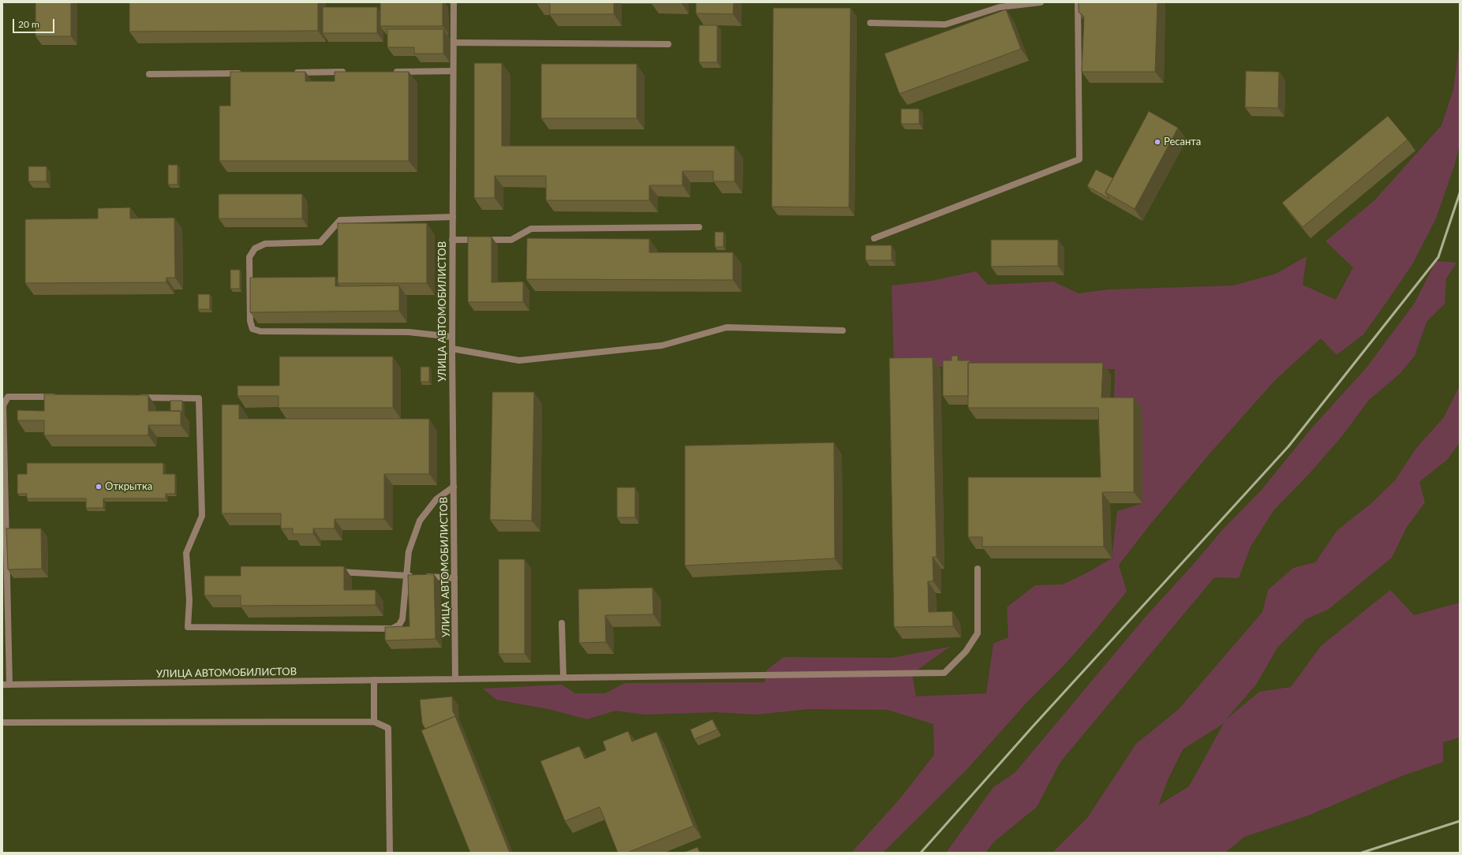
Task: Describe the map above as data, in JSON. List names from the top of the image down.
{
  "streets": {
    "street": ["УЛИЦА АВТОМОБИЛИСТОВ"]
  },
  "places": ["Ресанта", "Открытка"],
  "scale_bar": "20 m"
}
